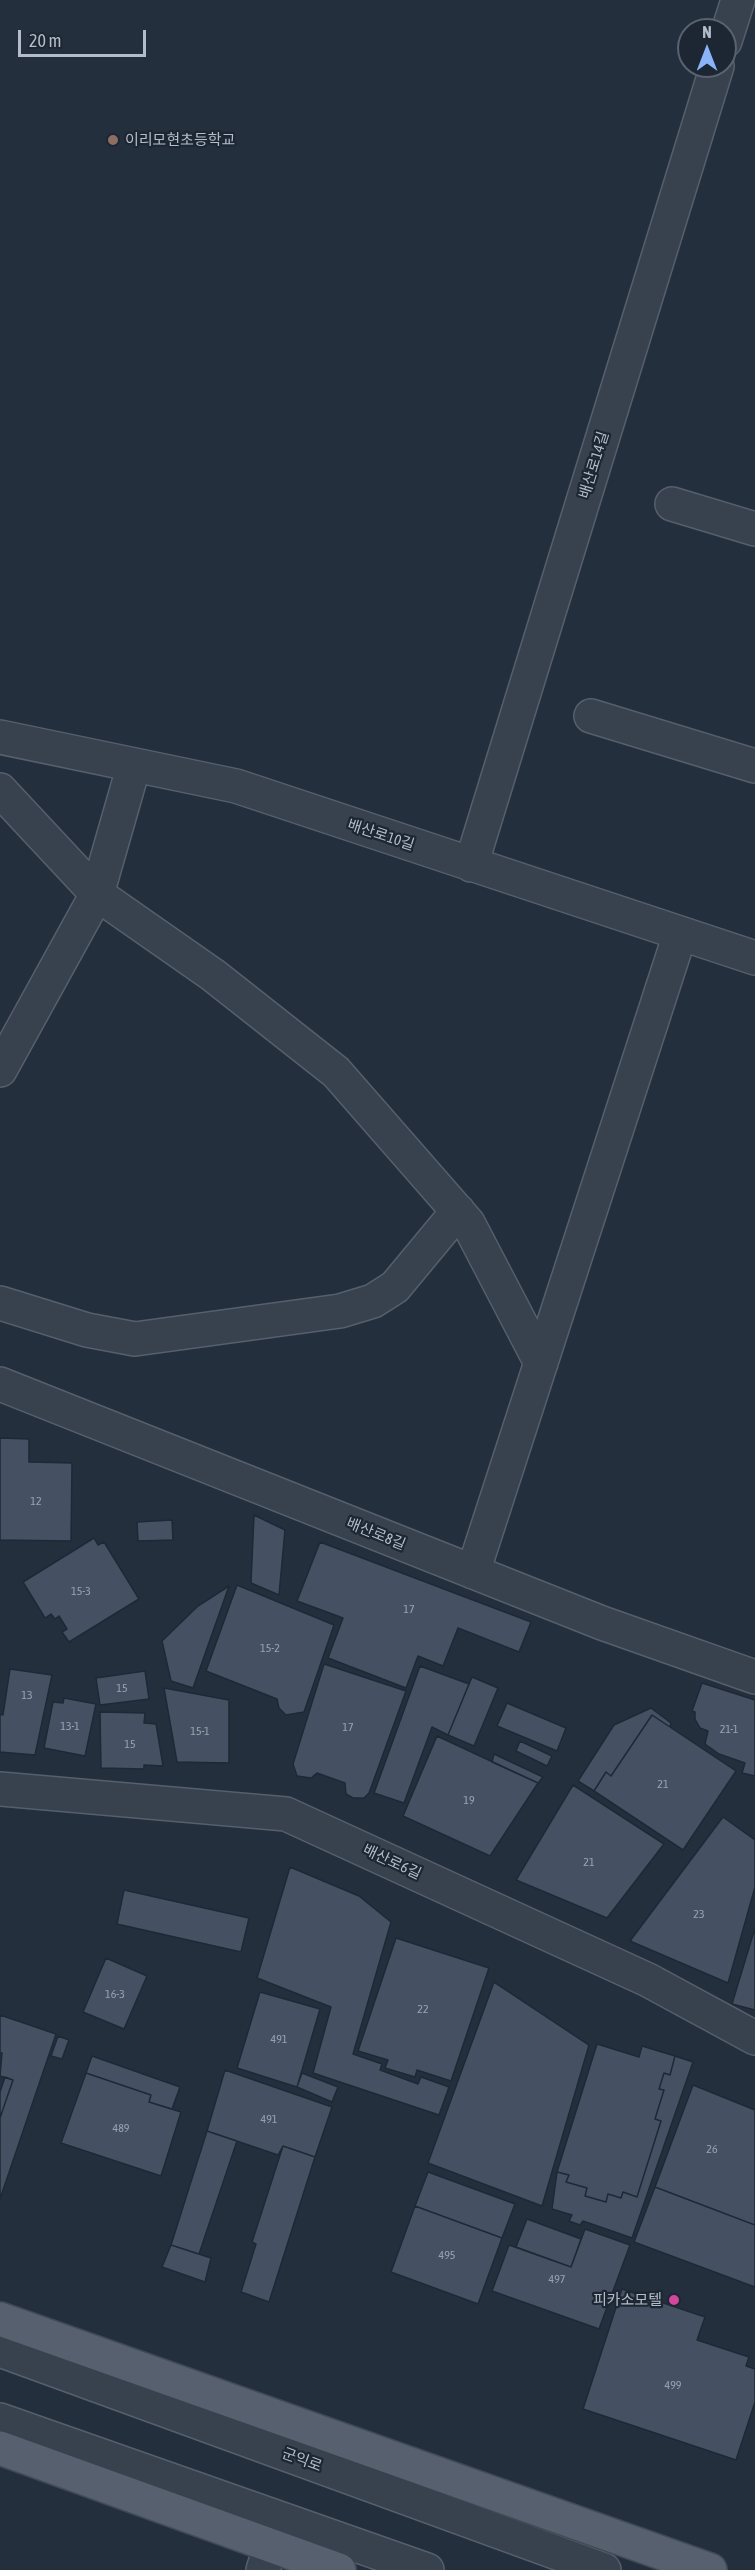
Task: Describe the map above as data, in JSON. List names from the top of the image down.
{
  "streets": {
    "street": [
      "배산로14길",
      "배산로10길",
      "배산로8길",
      "배산로6길",
      "군익로"
    ]
  },
  "crossings": [
    ["배산로14길", "배산로10길"]
  ],
  "places": ["이리모현초등학교", "피카소모텔"],
  "house_numbers": [
    "12",
    "15-3",
    "17",
    "15-2",
    "15",
    "13",
    "13-1",
    "17",
    "21-1",
    "15-1",
    "15",
    "21",
    "19",
    "21",
    "23",
    "16-3",
    "22",
    "491",
    "491",
    "489",
    "26",
    "495",
    "497",
    "499"
  ],
  "scale_bar": "20 m",
  "north": "top"
}
